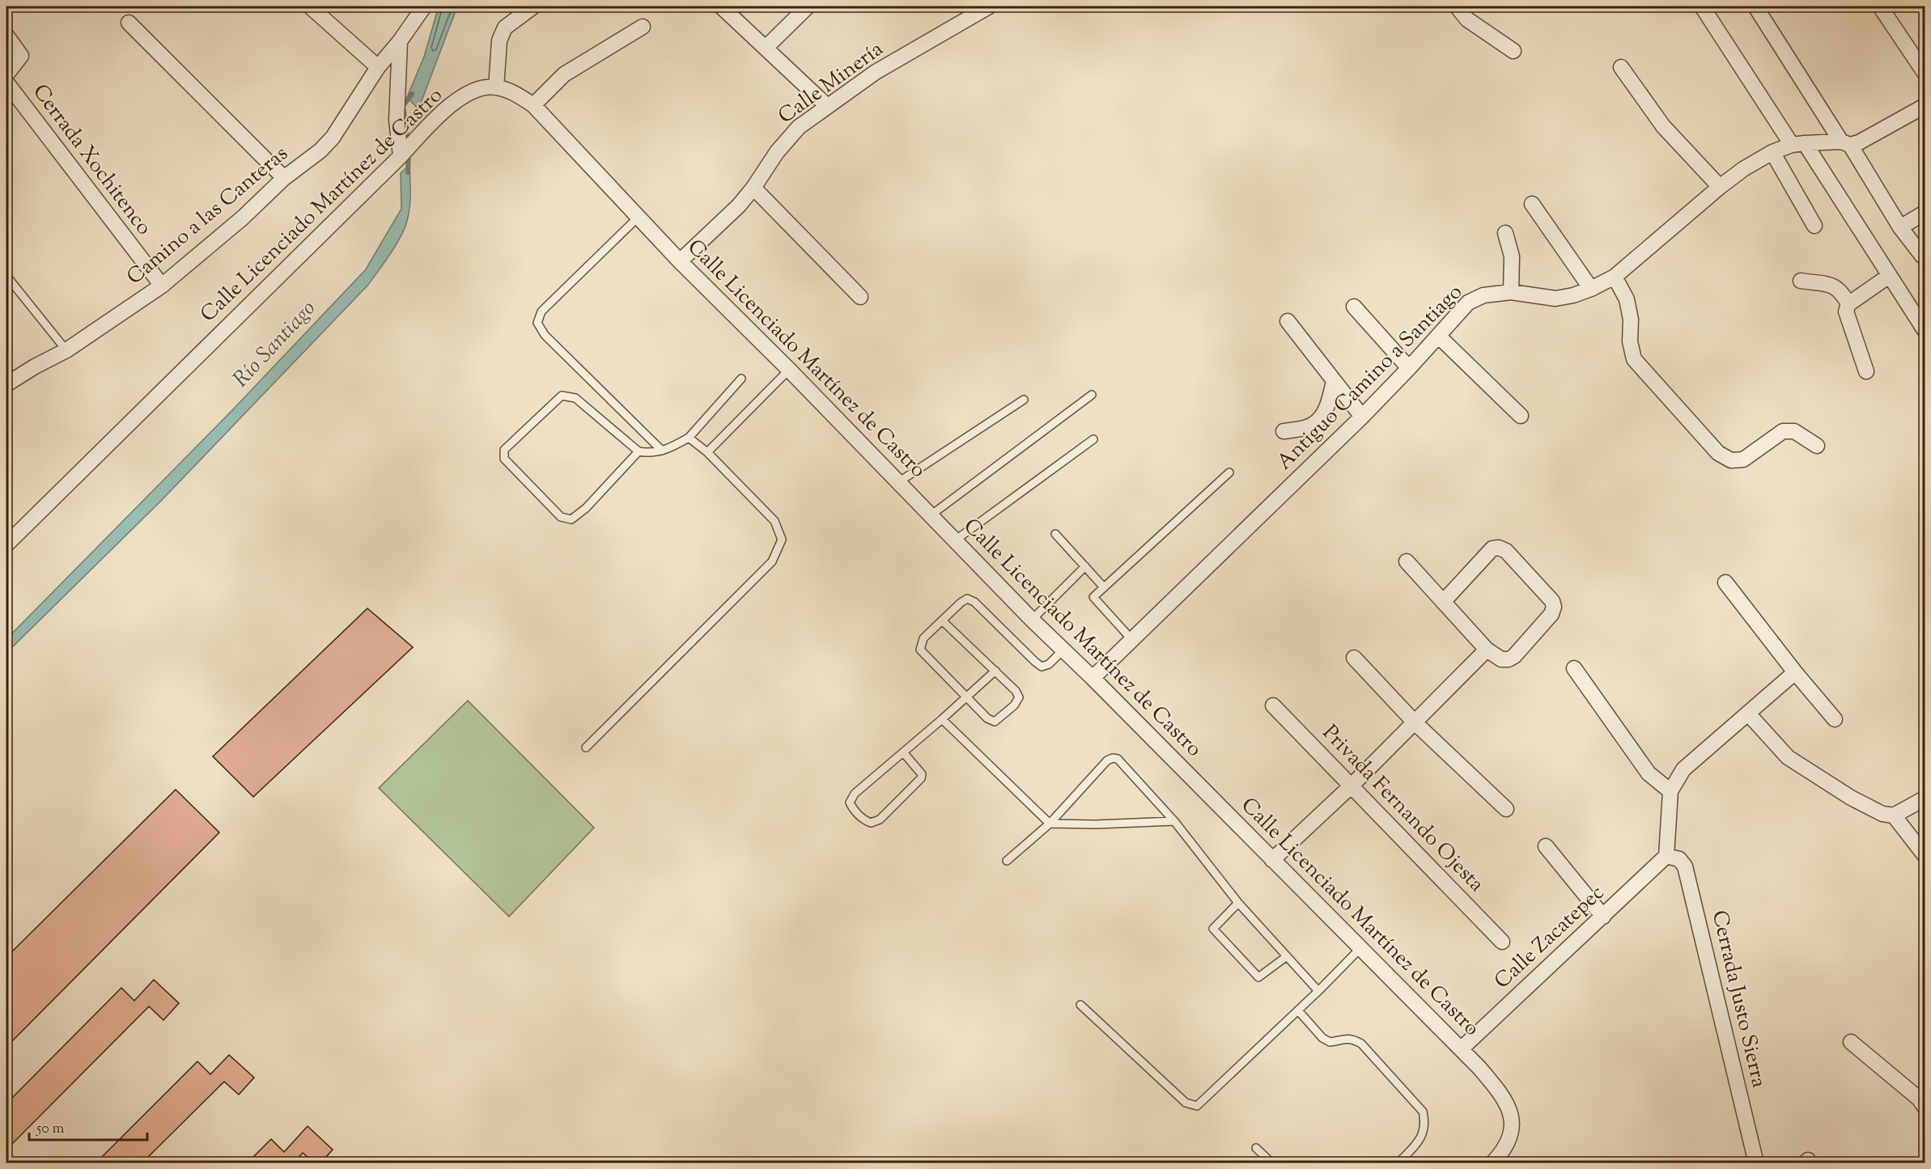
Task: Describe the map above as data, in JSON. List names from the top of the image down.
{
  "streets": {
    "street": [
      "Calle Minería",
      "Cerrada Xochitenco",
      "Calle Licenciado Martínez de Castro",
      "Camino a las Canteras",
      "Antiguo Camino a Santiago",
      "Privada Fernando Ojesta",
      "Calle Zacatepec",
      "Cerrada Justo Sierra"
    ]
  },
  "crossings": [
    ["Calle Minería", "Calle Licenciado Martínez de Castro"],
    ["Cerrada Xochitenco", "Camino a las Canteras"],
    ["Calle Licenciado Martínez de Castro", "Antiguo Camino a Santiago"],
    ["Calle Licenciado Martínez de Castro", "Calle Zacatepec"],
    ["Calle Zacatepec", "Cerrada Justo Sierra"]
  ],
  "water": ["Río Santiago"],
  "scale_bar": "50 m"
}
